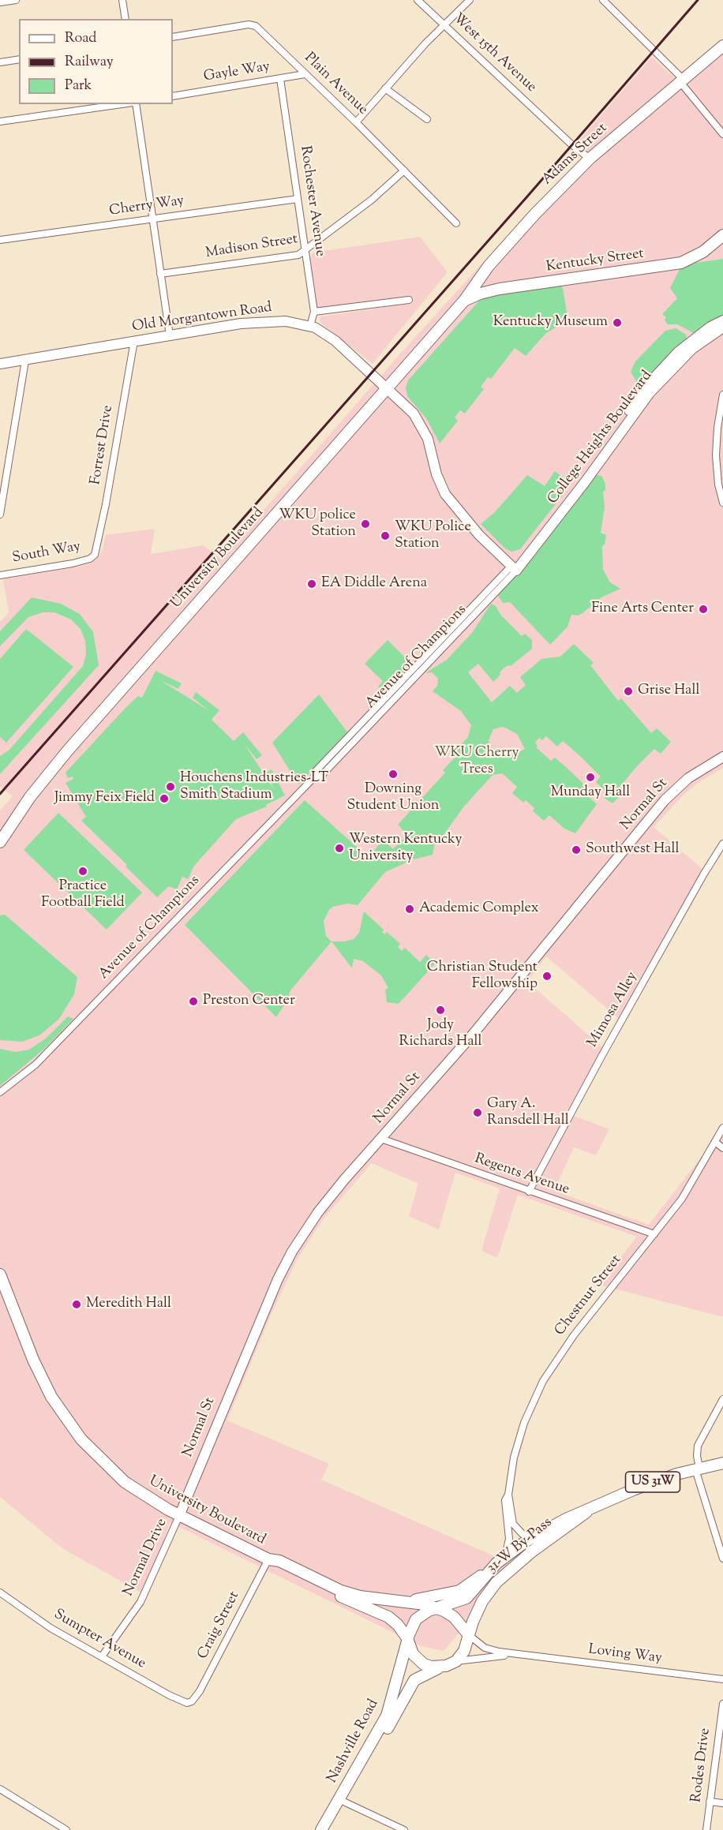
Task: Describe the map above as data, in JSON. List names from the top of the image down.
{
  "streets": {
    "main road": [
      "Adams Street",
      "Kentucky Street",
      "University Boulevard",
      "US 31W",
      "31-W By-Pass",
      "Nashville Road"
    ],
    "street": [
      "West 15th Avenue",
      "Gayle Way",
      "Plain Avenue",
      "Rochester Avenue",
      "Cherry Way",
      "Madison Street",
      "Old Morgantown Road",
      "College Heights Boulevard",
      "Forrest Drive",
      "South Way",
      "Avenue of Champions",
      "Normal St",
      "Mimosa Alley",
      "Regents Avenue",
      "Chestnut Street",
      "Normal Drive",
      "Craig Street",
      "Sumpter Avenue",
      "Loving Way",
      "Rodes Drive"
    ]
  },
  "crossings": [
    ["West 15th Avenue", "Adams Street"],
    ["Gayle Way", "Plain Avenue"],
    ["Gayle Way", "Rochester Avenue"],
    ["Plain Avenue", "Madison Street"],
    ["Adams Street", "Kentucky Street"],
    ["Adams Street", "University Boulevard"],
    ["Rochester Avenue", "Cherry Way"],
    ["Rochester Avenue", "Madison Street"],
    ["Rochester Avenue", "Old Morgantown Road"],
    ["Kentucky Street", "University Boulevard"],
    ["Old Morgantown Road", "Forrest Drive"],
    ["Old Morgantown Road", "University Boulevard"],
    ["College Heights Boulevard", "Avenue of Champions"],
    ["Forrest Drive", "South Way"],
    ["University Boulevard", "Normal St"],
    ["University Boulevard", "31-W By-Pass"],
    ["University Boulevard", "Normal Drive"],
    ["University Boulevard", "Craig Street"],
    ["University Boulevard", "Loving Way"],
    ["University Boulevard", "Nashville Road"],
    ["Normal St", "Regents Avenue"],
    ["Normal St", "Normal Drive"],
    ["Mimosa Alley", "Regents Avenue"],
    ["Regents Avenue", "Chestnut Street"],
    ["Chestnut Street", "31-W By-Pass"],
    ["31-W By-Pass", "Loving Way"],
    ["31-W By-Pass", "Nashville Road"],
    ["Normal Drive", "Sumpter Avenue"],
    ["Craig Street", "Sumpter Avenue"],
    ["Loving Way", "Nashville Road"]
  ],
  "parks": ["WKU Cherry Trees"],
  "places": [
    "Kentucky Museum",
    "WKU police Station",
    "WKU Police Station",
    "EA Diddle Arena",
    "Fine Arts Center",
    "Grise Hall",
    "Downing Student Union",
    "Munday Hall",
    "Houchens Industries-LT Smith Stadium",
    "Jimmy Feix Field",
    "Western Kentucky University",
    "Southwest Hall",
    "Practice Football Field",
    "Academic Complex",
    "Christian Student Fellowship",
    "Preston Center",
    "Jody Richards Hall",
    "Gary A. Ransdell Hall",
    "Meredith Hall"
  ],
  "legend": ["Road", "Railway", "Park"]
}
